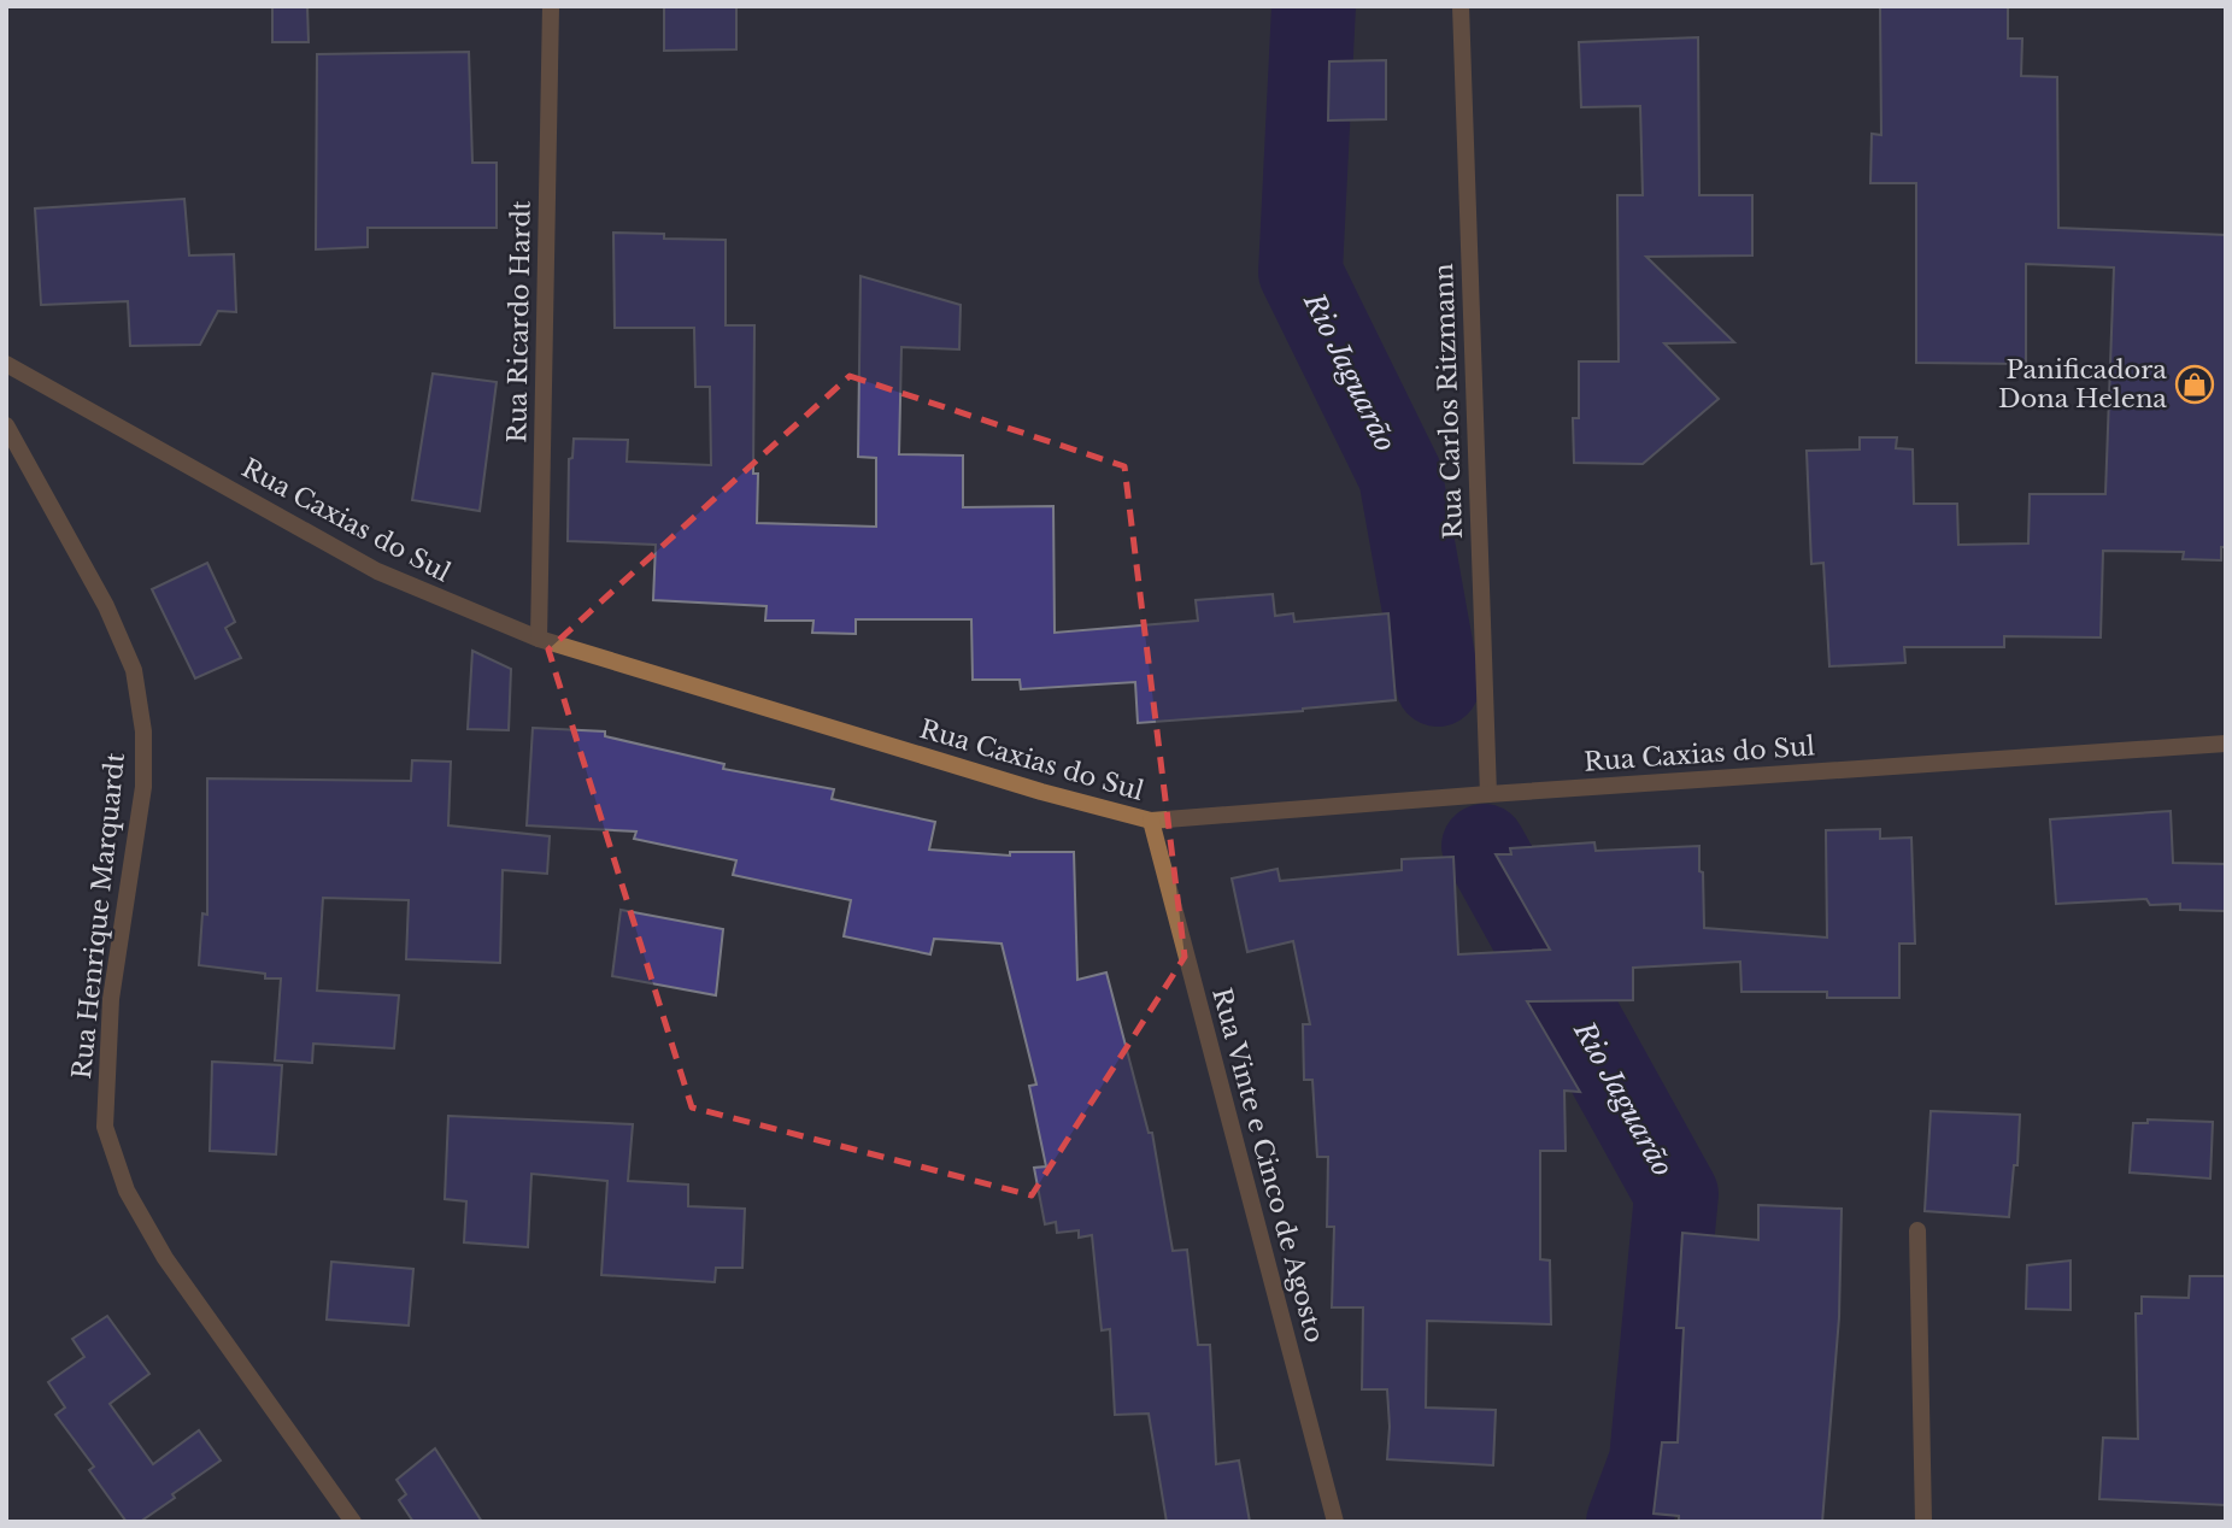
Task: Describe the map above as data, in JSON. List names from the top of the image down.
{
  "streets": {
    "street": [
      "Rua Ricardo Hardt",
      "Rua Carlos Ritzmann",
      "Rua Caxias do Sul",
      "Rua Henrique Marquardt",
      "Rua Vinte e Cinco de Agosto"
    ]
  },
  "crossings": [
    ["Rua Ricardo Hardt", "Rua Caxias do Sul"],
    ["Rua Carlos Ritzmann", "Rua Caxias do Sul"],
    ["Rua Caxias do Sul", "Rua Vinte e Cinco de Agosto"]
  ],
  "water": ["Rio Jaguarão"],
  "places": {
    "shop": ["Panificadora Dona Helena"]
  }
}
